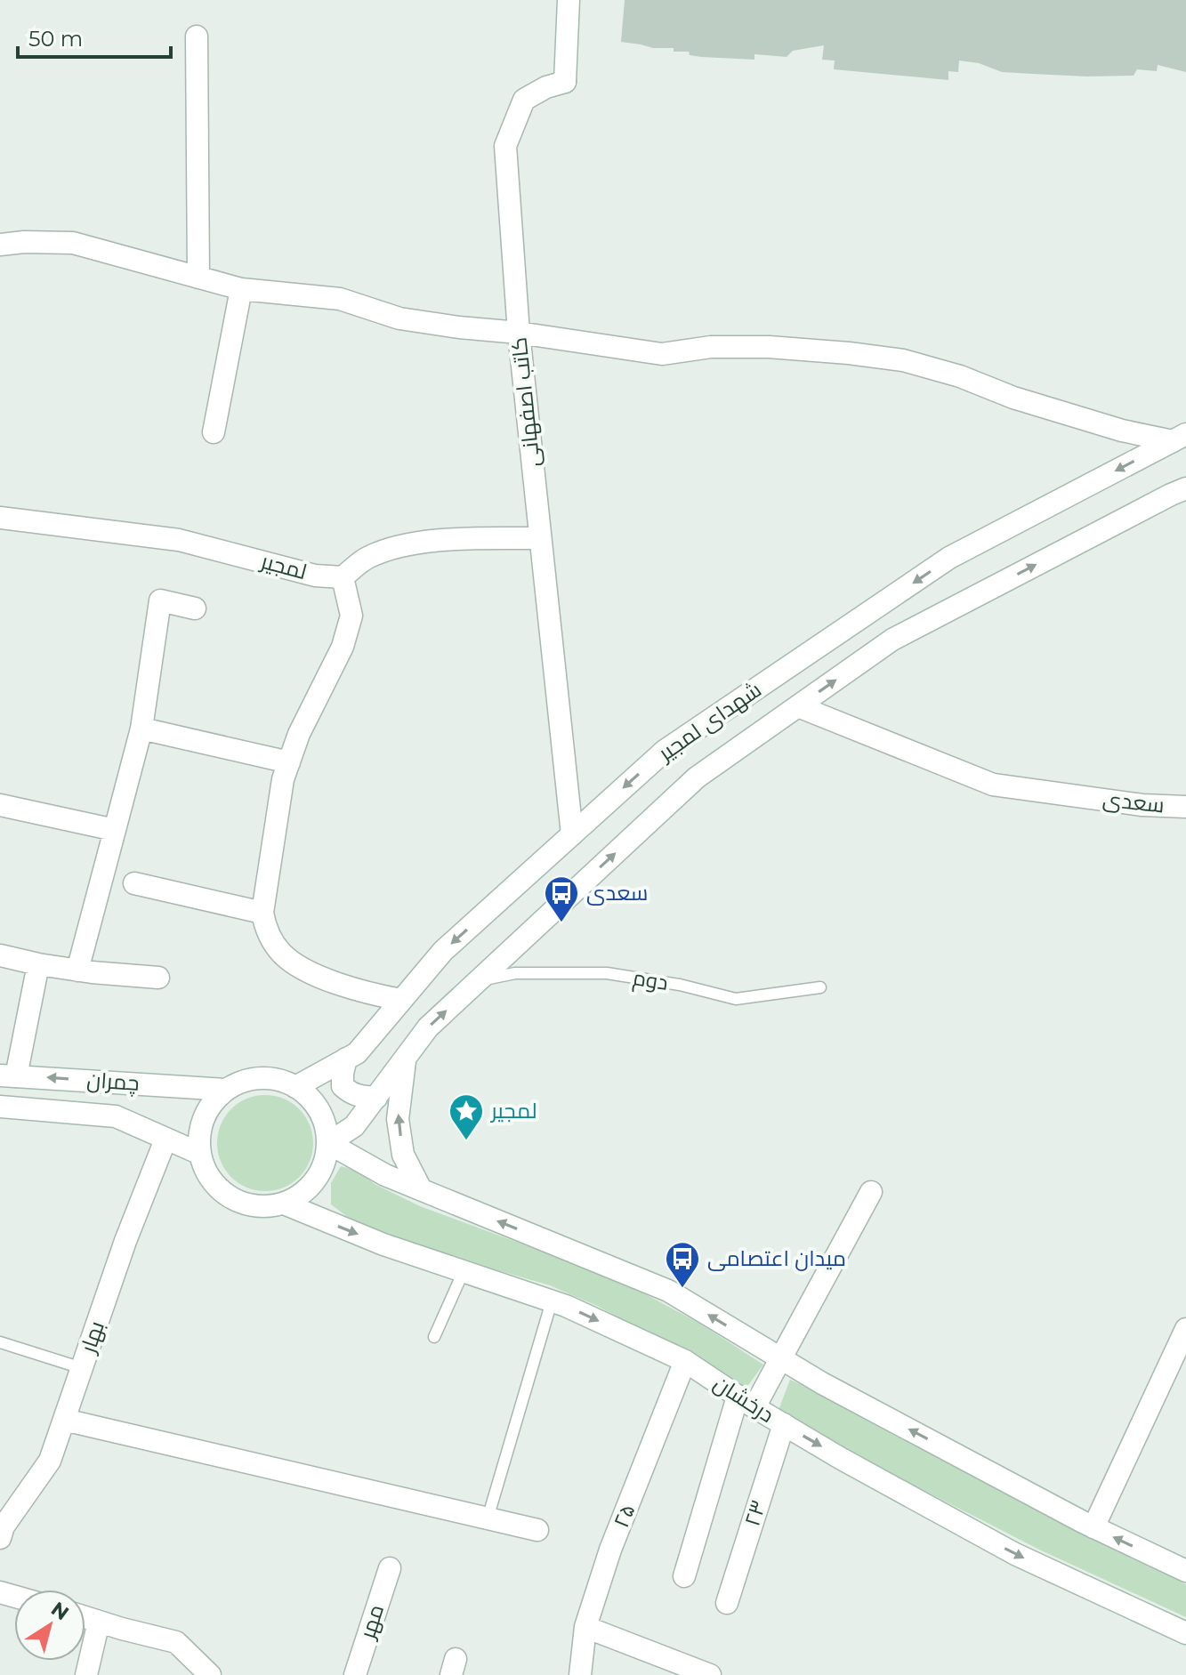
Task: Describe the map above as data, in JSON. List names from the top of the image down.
{
  "streets": {
    "street": [
      "کاتب اصفهانی",
      "لمجیر",
      "شهدای لمجیر",
      "سعدی",
      "چمران",
      "بهار",
      "درخشان",
      "۲۳",
      "۲۵",
      "مهر"
    ],
    "lane": ["دوم"]
  },
  "crossings": [
    ["کاتب اصفهانی", "شهدای لمجیر"],
    ["شهدای لمجیر", "سعدی"],
    ["شهدای لمجیر", "دوم"],
    ["شهدای لمجیر", "چمران"],
    ["شهدای لمجیر", "درخشان"],
    ["چمران", "بهار"],
    ["چمران", "درخشان"],
    ["درخشان", "۲۳"],
    ["درخشان", "۲۵"]
  ],
  "places": {
    "bus stop": ["سعدی", "میدان اعتصامی"],
    "place": ["لمجیر"]
  },
  "scale_bar": "50 m",
  "north": "top right"
}
